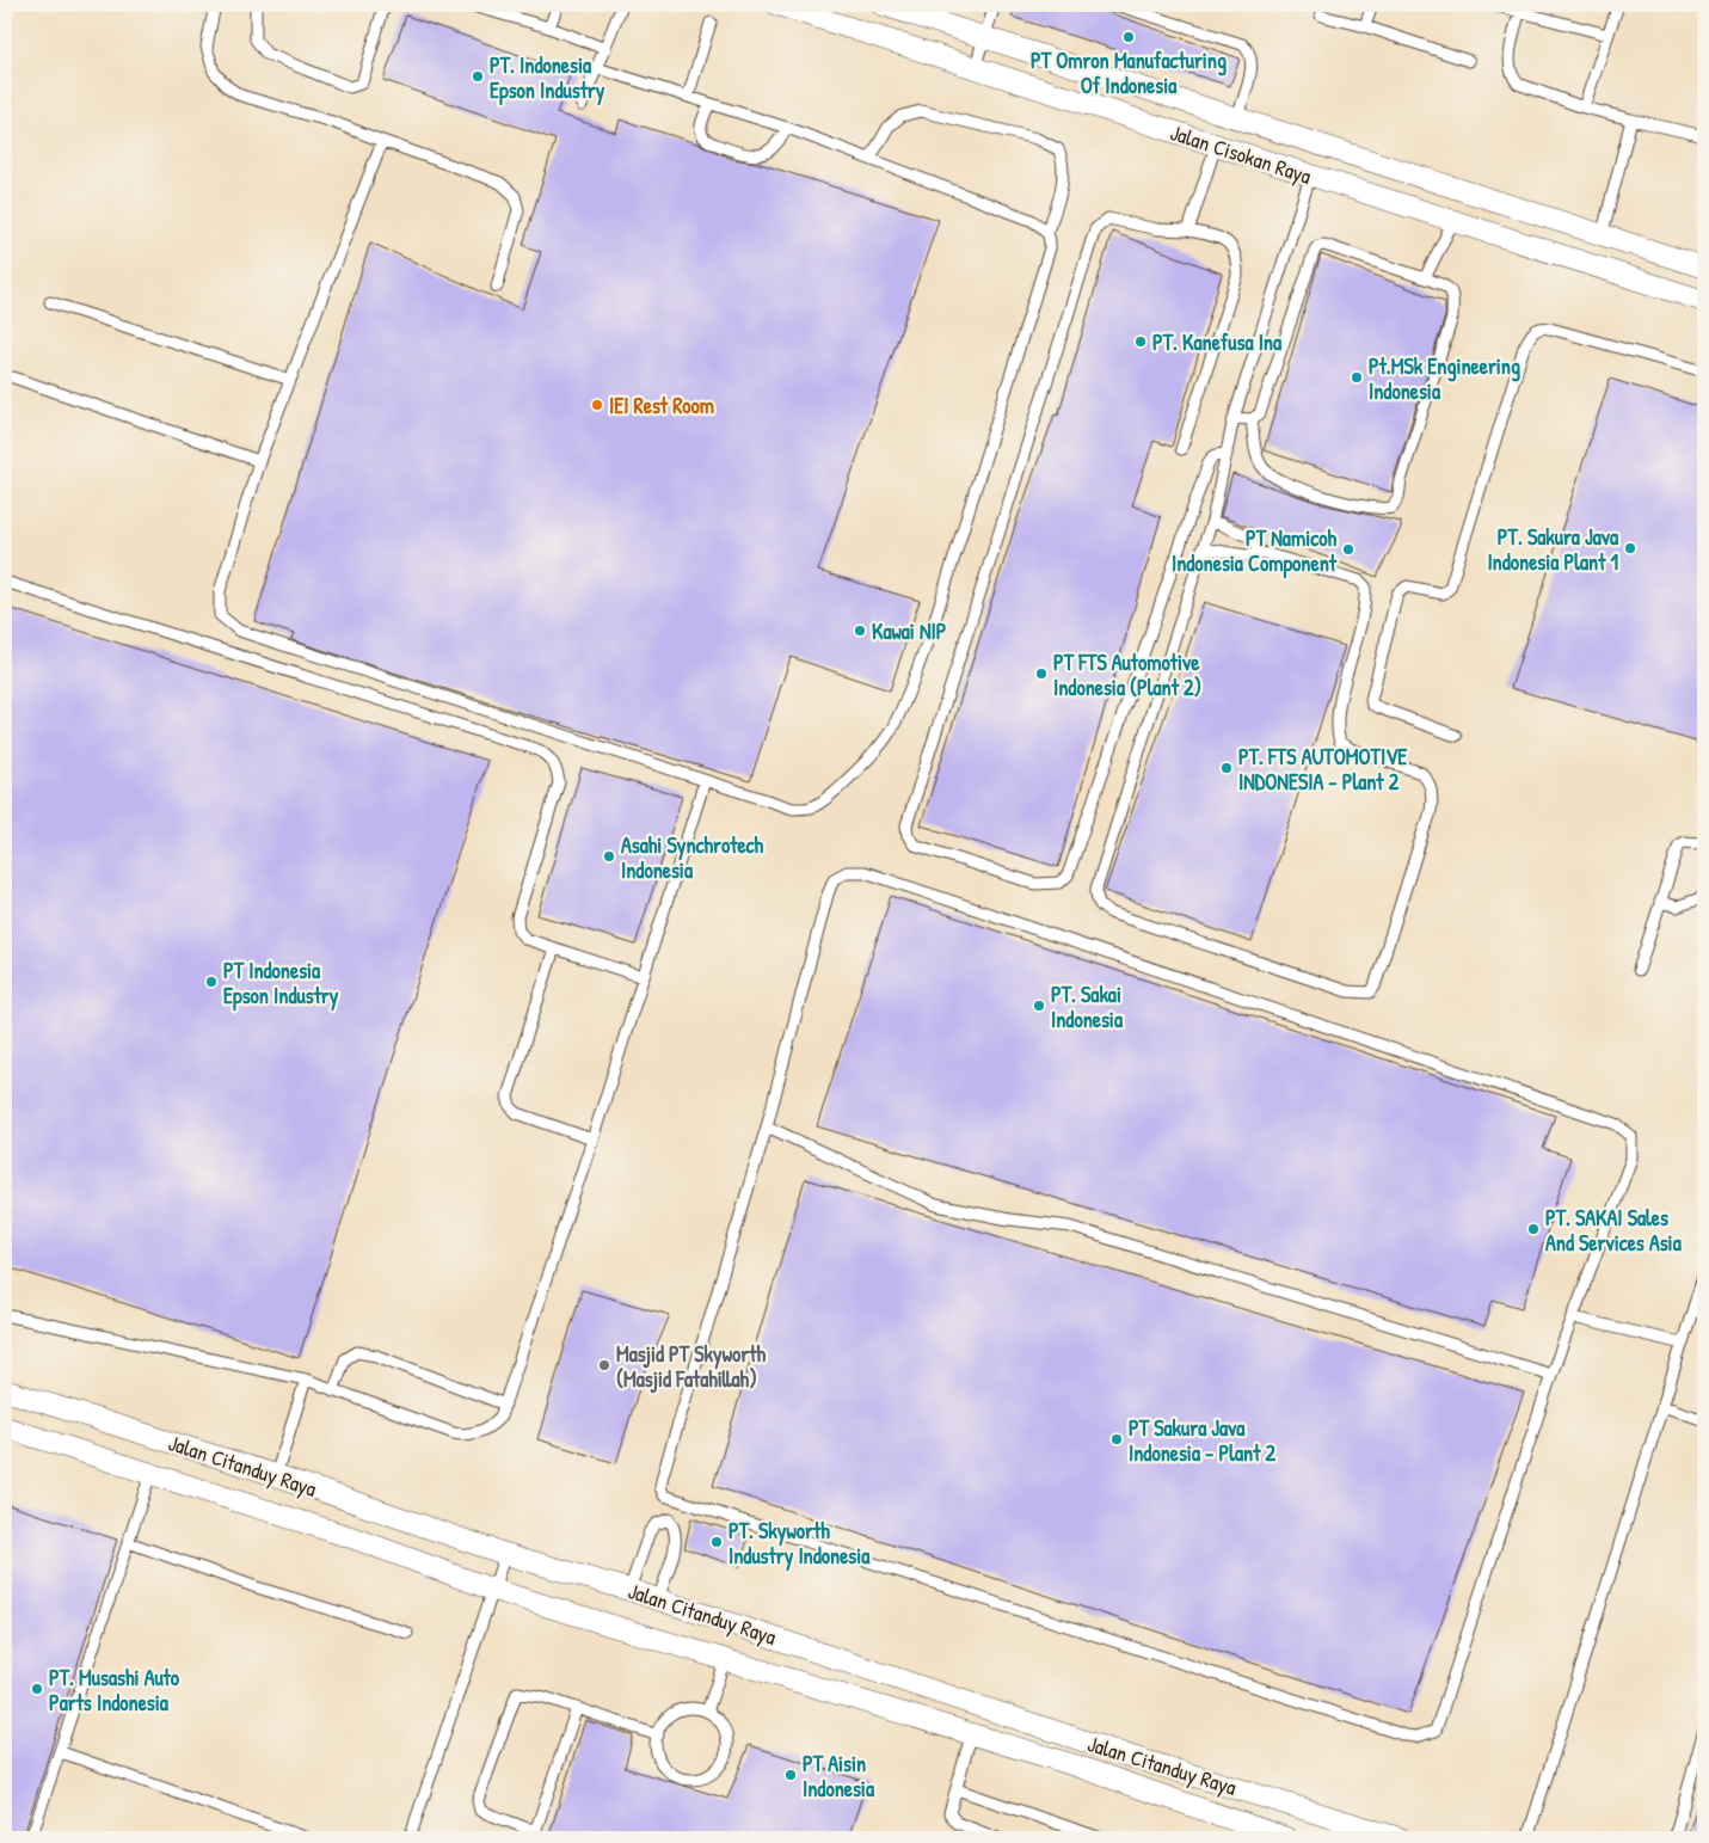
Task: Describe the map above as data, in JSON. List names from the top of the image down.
{
  "streets": {
    "street": ["Jalan Cisokan Raya", "Jalan Citanduy Raya"]
  },
  "places": [
    "PT Omron Manufacturing Of Indonesia",
    "PT. Indonesia Epson Industry",
    "PT. Kanefusa Ina",
    "Pt.MSk Engineering Indonesia",
    "IEI Rest Room",
    "PT. Sakura Java Indonesia Plant 1",
    "PT Namicoh Indonesia Component",
    "Kawai NIP",
    "PT FTS Automotive Indonesia (Plant 2)",
    "PT. FTS AUTOMOTIVE INDONESIA - Plant 2",
    "Asahi Synchrotech Indonesia",
    "PT Indonesia Epson Industry",
    "PT. Sakai Indonesia",
    "PT. SAKAI Sales And Services Asia",
    "Masjid PT Skyworth (Masjid Fatahillah)",
    "PT Sakura Java Indonesia - Plant 2",
    "PT. Skyworth Industry Indonesia",
    "PT. Musashi Auto Parts Indonesia",
    "PT Aisin Indonesia"
  ]
}
